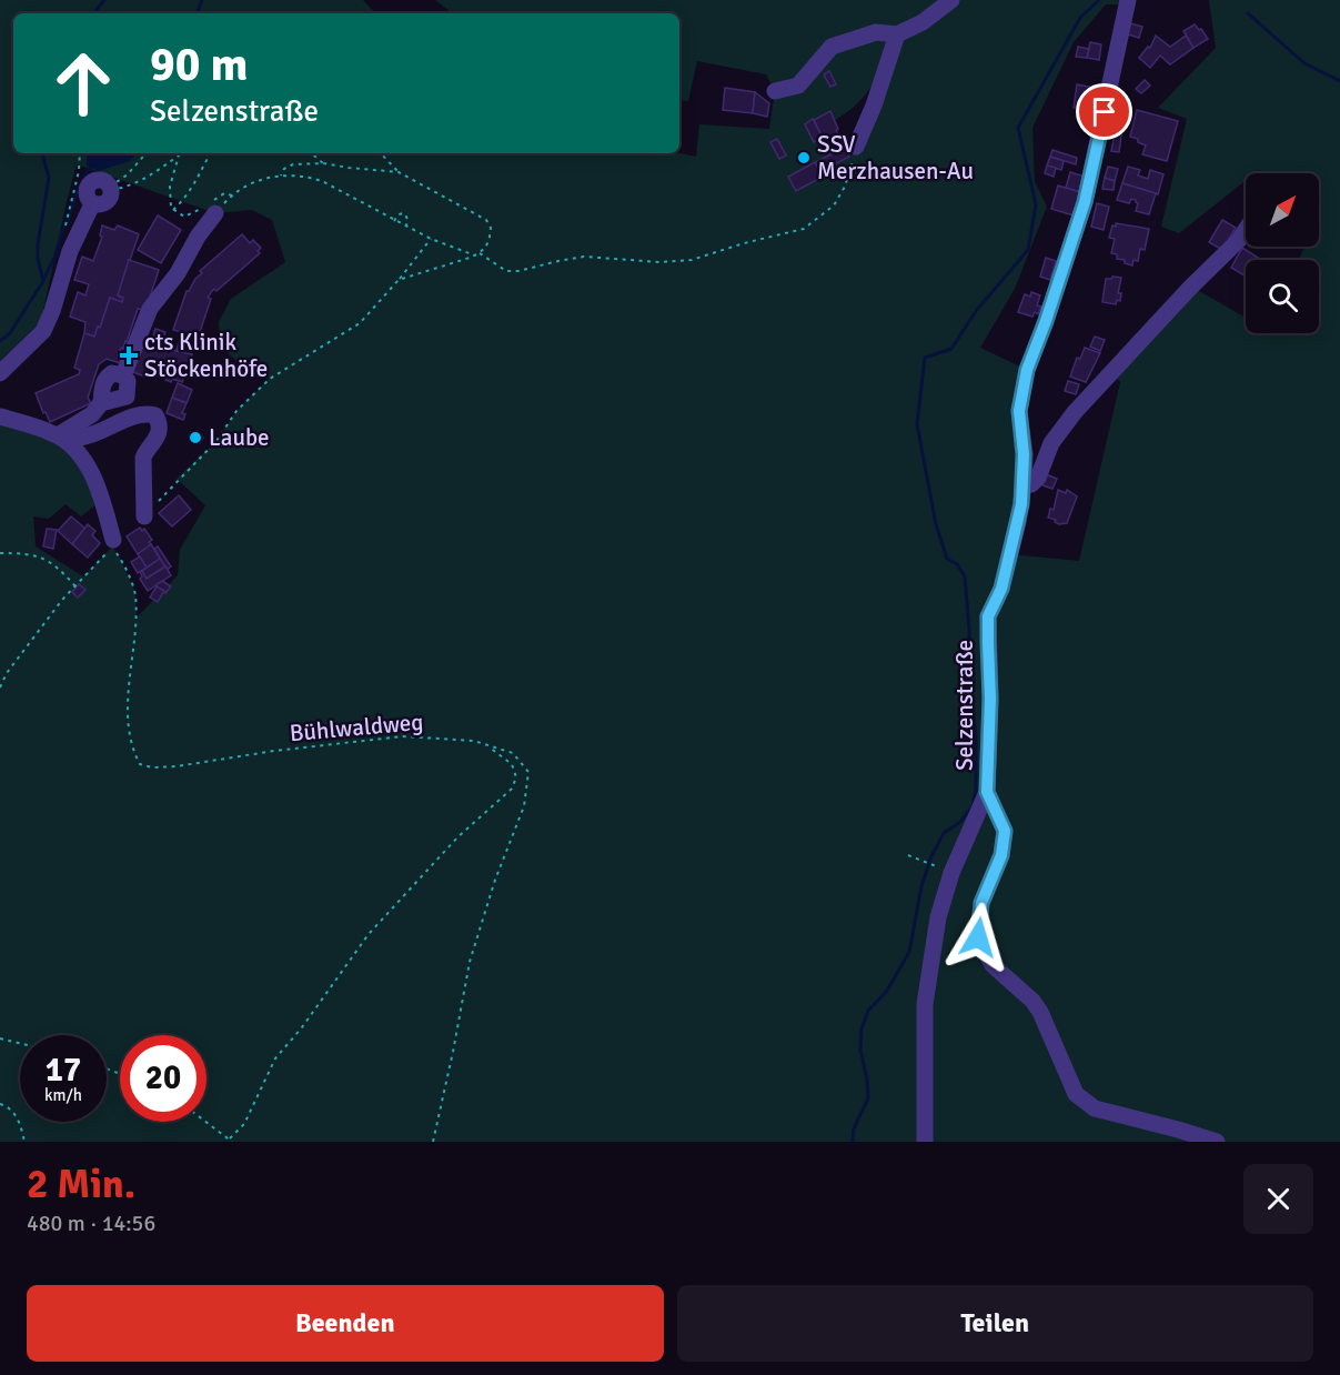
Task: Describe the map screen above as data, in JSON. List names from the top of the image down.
{
  "streets": {
    "street": ["Selzenstraße"],
    "path": ["Bühlwaldweg"]
  },
  "places": {
    "other": ["SSV Merzhausen-Au", "Laube"],
    "health": ["cts Klinik Stöckenhöfe"]
  },
  "north": "top right",
  "page": {
    "turn": ["90 m", "Selzenstraße"],
    "speed": "17 km/h",
    "limit": "20",
    "heading": ["2 Min.", "480 m · 14:56"],
    "buttons": ["Beenden", "Teilen"]
  }
}
